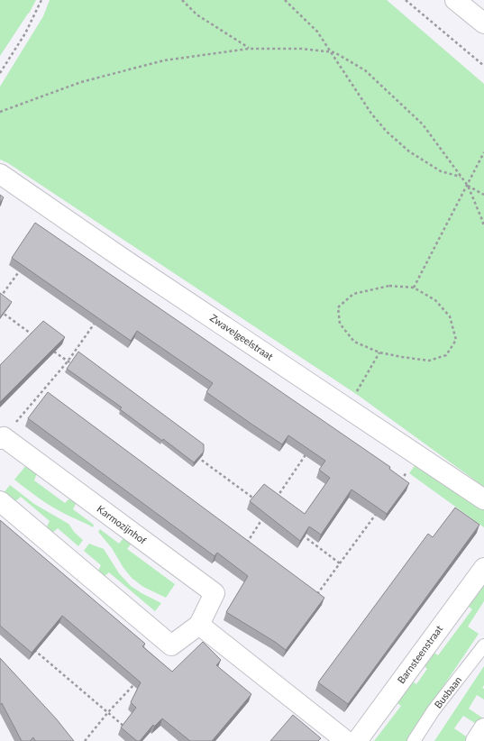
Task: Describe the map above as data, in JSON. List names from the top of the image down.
{
  "streets": {
    "street": ["Zwavelgeelstraat", "Karmozijnhof", "Barnsteenstraat"],
    "lane": ["Busbaan"]
  }
}
